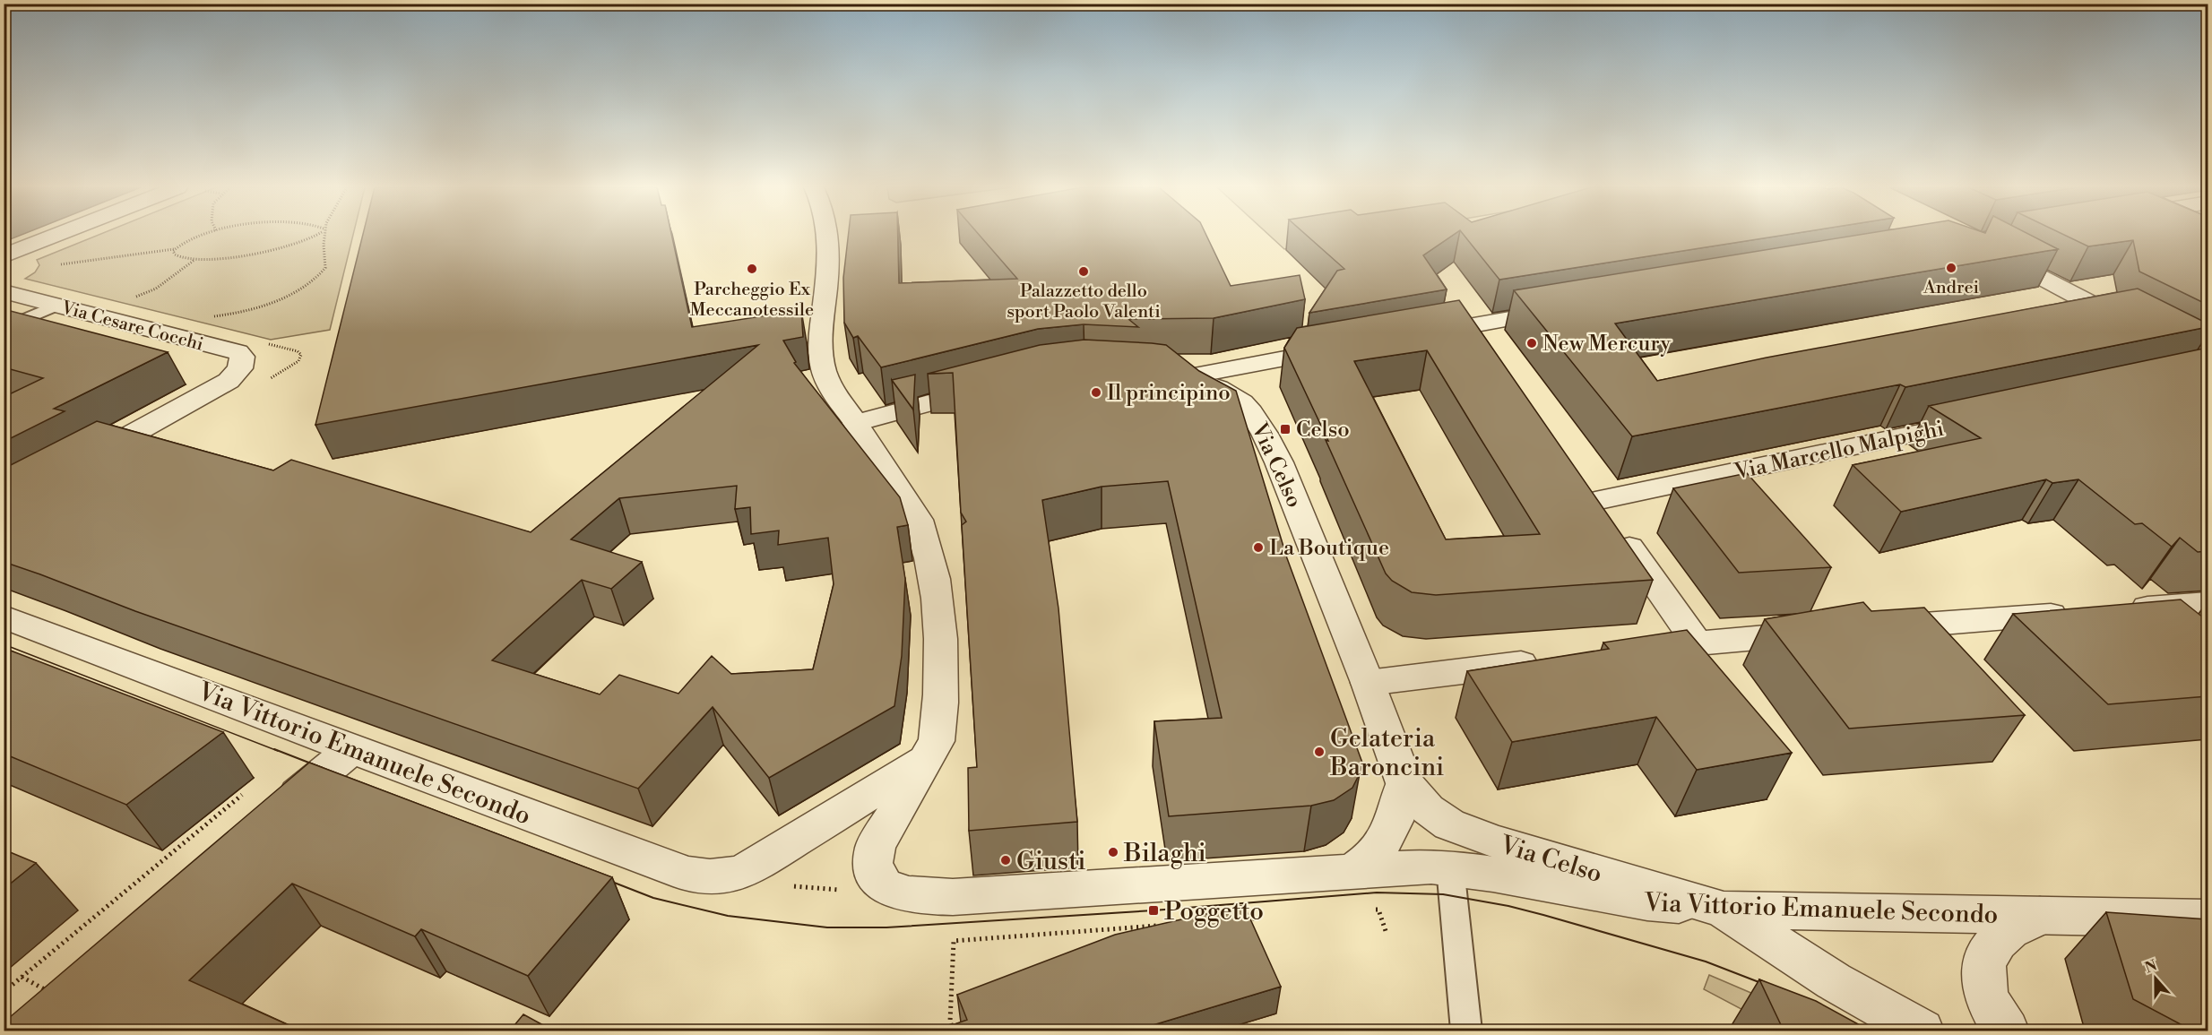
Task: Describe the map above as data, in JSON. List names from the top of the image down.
{
  "streets": {
    "street": [
      "Via Cesare Cocchi",
      "Via Marcello Malpighi",
      "Via Celso",
      "Via Vittorio Emanuele Secondo"
    ]
  },
  "crossings": [
    ["Via Celso", "Via Vittorio Emanuele Secondo"]
  ],
  "places": {
    "other": [
      "Andrei",
      "Parcheggio Ex Meccanotessile",
      "Palazzetto dello sport Paolo Valenti",
      "New Mercury",
      "Il principino",
      "La Boutique",
      "Gelateria Baroncini",
      "Bilaghi",
      "Giusti"
    ],
    "transit": ["Celso", "Poggetto"]
  },
  "north": "top"
}
